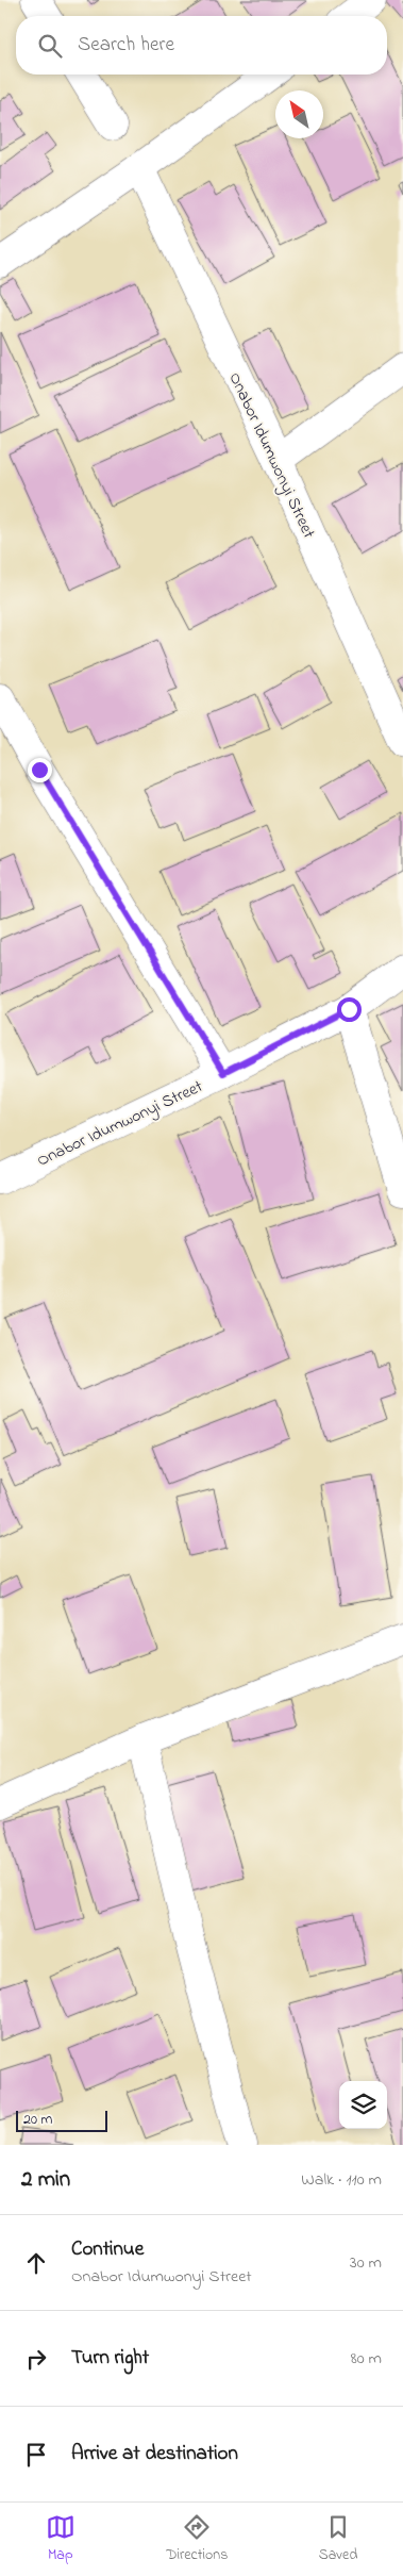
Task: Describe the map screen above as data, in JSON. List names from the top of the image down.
{
  "streets": {
    "street": ["Onabor Idumwonyi Street"]
  },
  "scale_bar": "20 m",
  "north": "top left",
  "page": {
    "search": "Search here",
    "scale": "20 m",
    "heading": ["2 min", "Walk · 110 m"],
    "list": [
      ["Continue", "Onabor Idumwonyi Street", "30 m"],
      ["Turn right", "80 m"],
      "Arrive at destination"
    ],
    "nav": ["Map", "Directions", "Saved"]
  }
}
